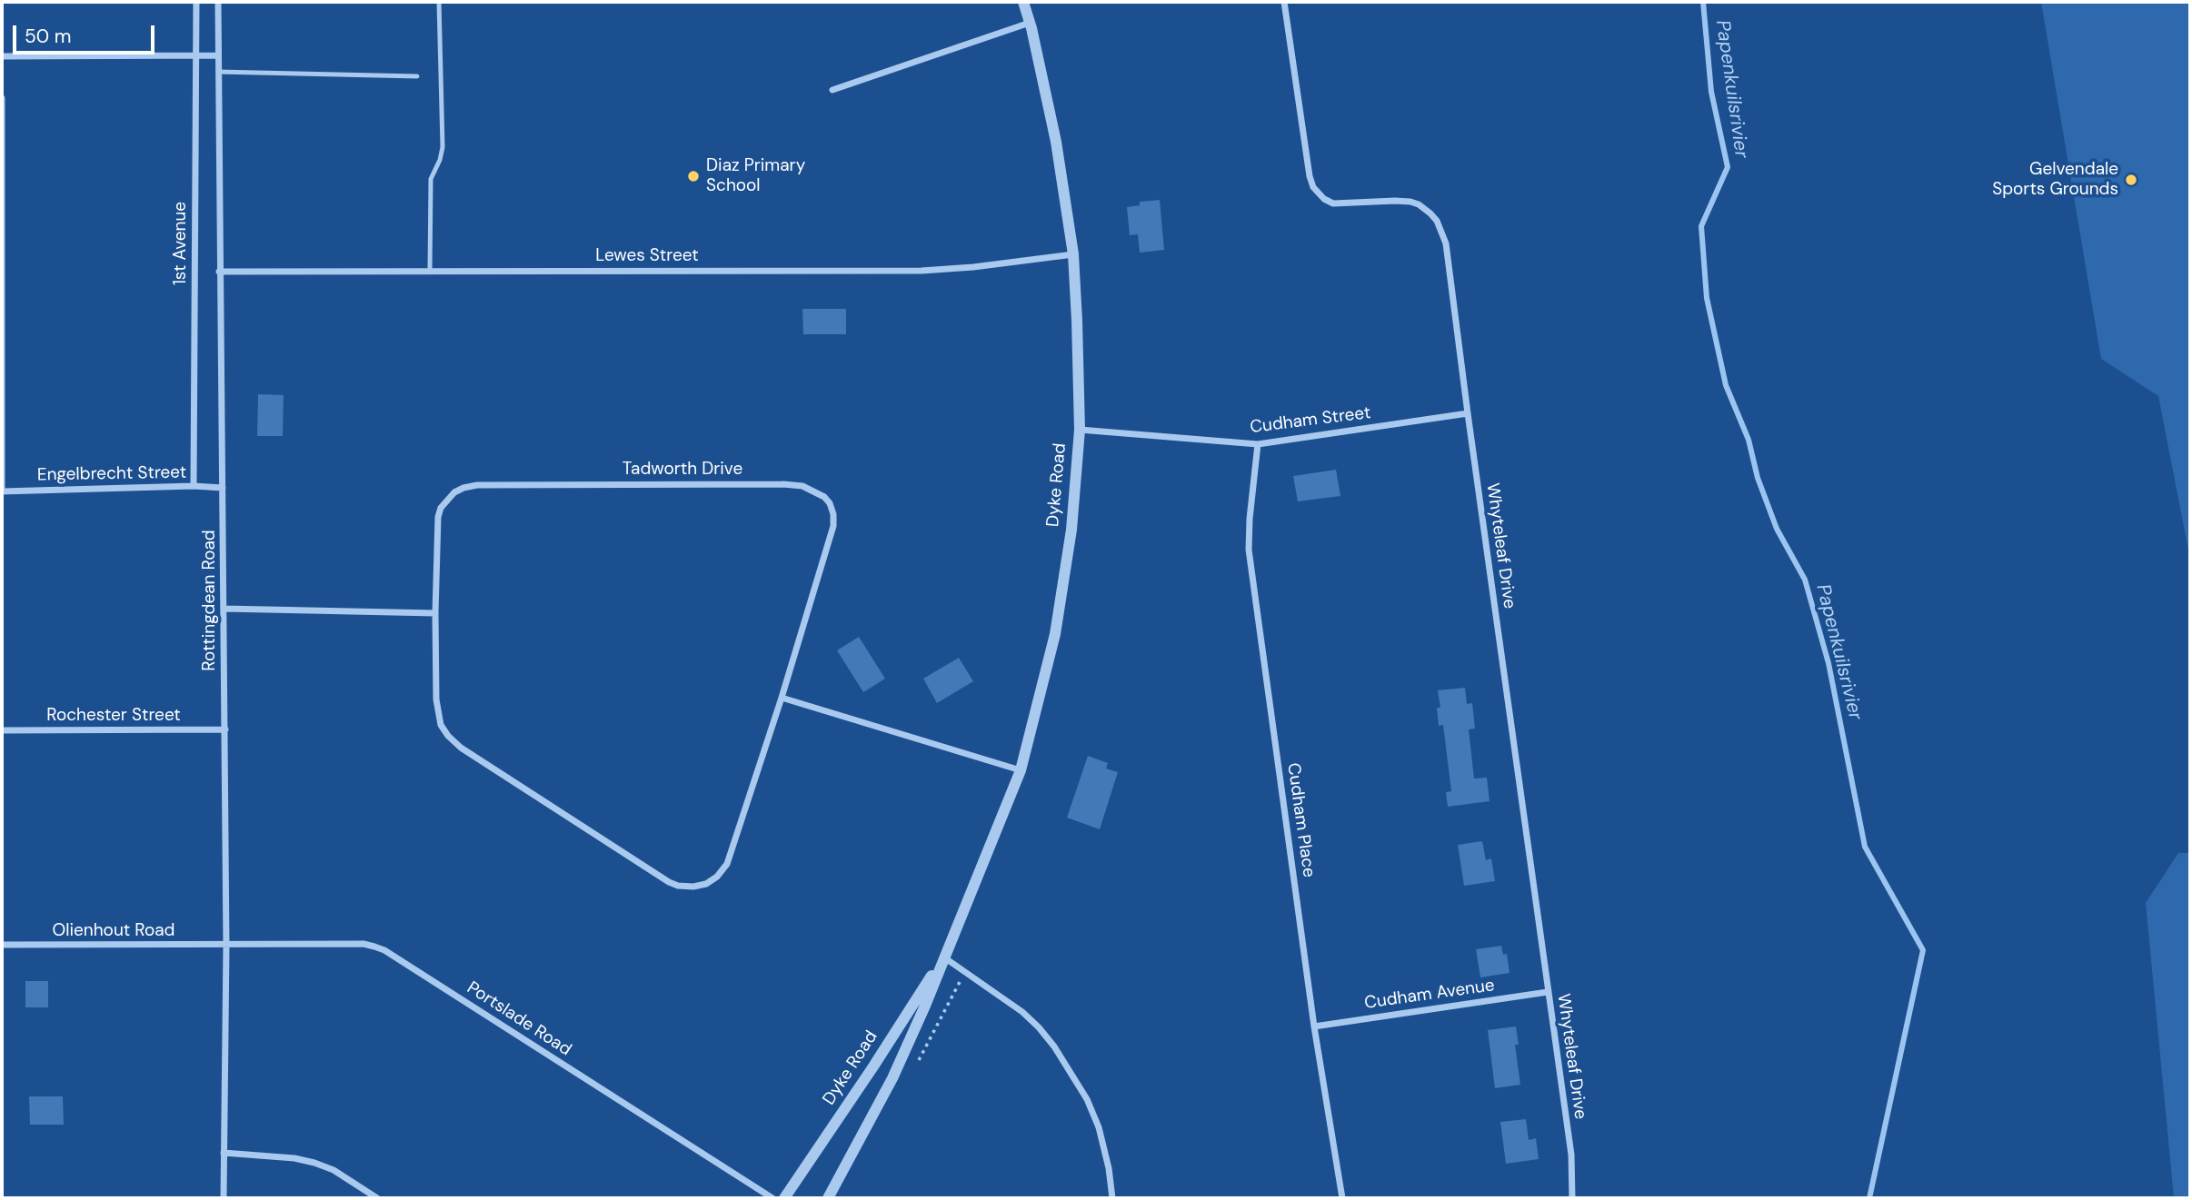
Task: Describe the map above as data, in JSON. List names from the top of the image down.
{
  "streets": {
    "street": [
      "1st Avenue",
      "Lewes Street",
      "Cudham Street",
      "Tadworth Drive",
      "Engelbrecht Street",
      "Dyke Road",
      "Whyteleaf Drive",
      "Rottingdean Road",
      "Rochester Street",
      "Cudham Place",
      "Olienhout Road",
      "Cudham Avenue",
      "Portslade Road"
    ]
  },
  "crossings": [
    ["1st Avenue", "Engelbrecht Street"],
    ["Lewes Street", "Dyke Road"],
    ["Lewes Street", "Rottingdean Road"],
    ["Cudham Street", "Dyke Road"],
    ["Cudham Street", "Whyteleaf Drive"],
    ["Cudham Street", "Cudham Place"],
    ["Engelbrecht Street", "Rottingdean Road"],
    ["Whyteleaf Drive", "Cudham Avenue"],
    ["Rottingdean Road", "Rochester Street"],
    ["Rottingdean Road", "Olienhout Road"],
    ["Rottingdean Road", "Portslade Road"],
    ["Cudham Place", "Cudham Avenue"],
    ["Olienhout Road", "Portslade Road"]
  ],
  "water": ["Papenkuilsrivier"],
  "places": ["Diaz Primary School", "Gelvendale Sports Grounds"],
  "scale_bar": "50 m"
}
